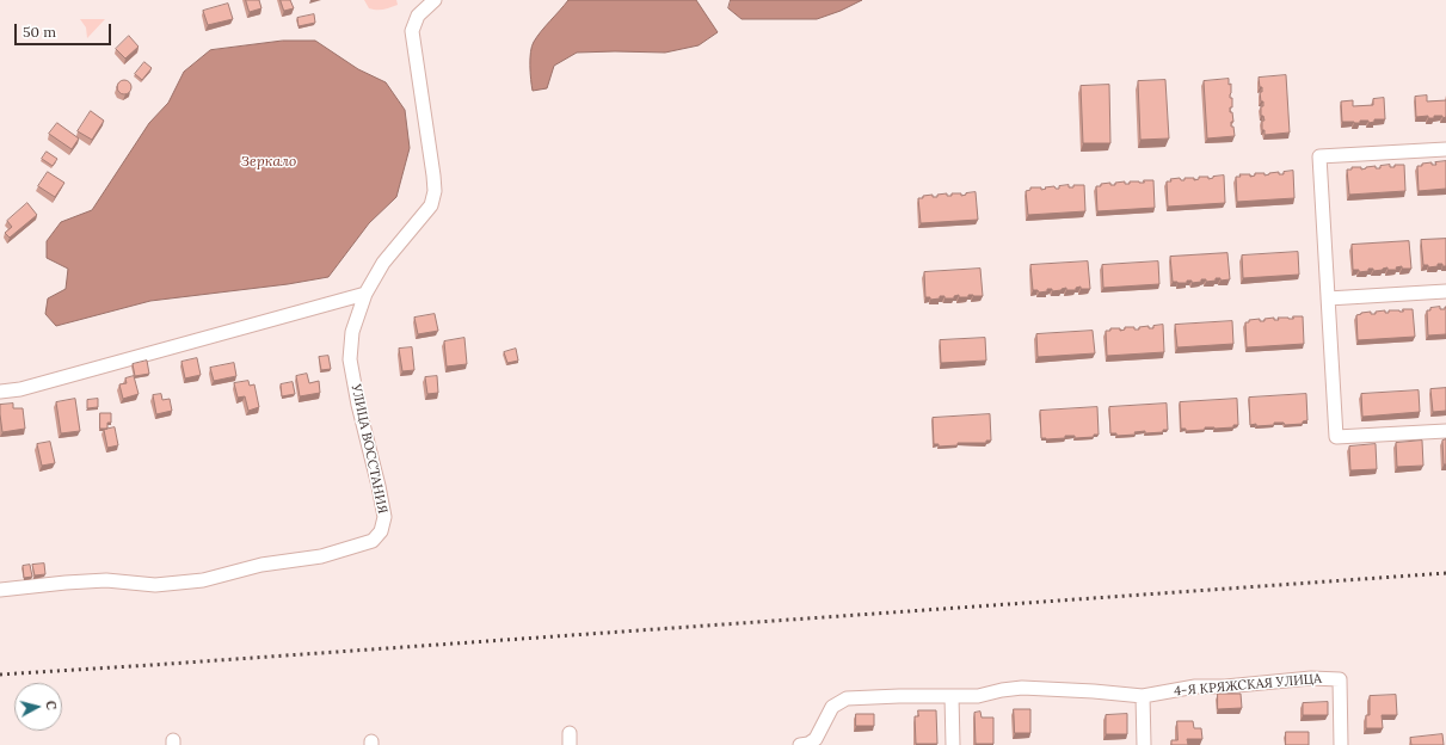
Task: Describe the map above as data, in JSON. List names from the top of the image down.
{
  "streets": {
    "street": ["УЛИЦА ВОССТАНИЯ", "4-Я КРЯЖСКАЯ УЛИЦА"]
  },
  "water": ["Зеркало"],
  "scale_bar": "50 m",
  "north": "right"
}
